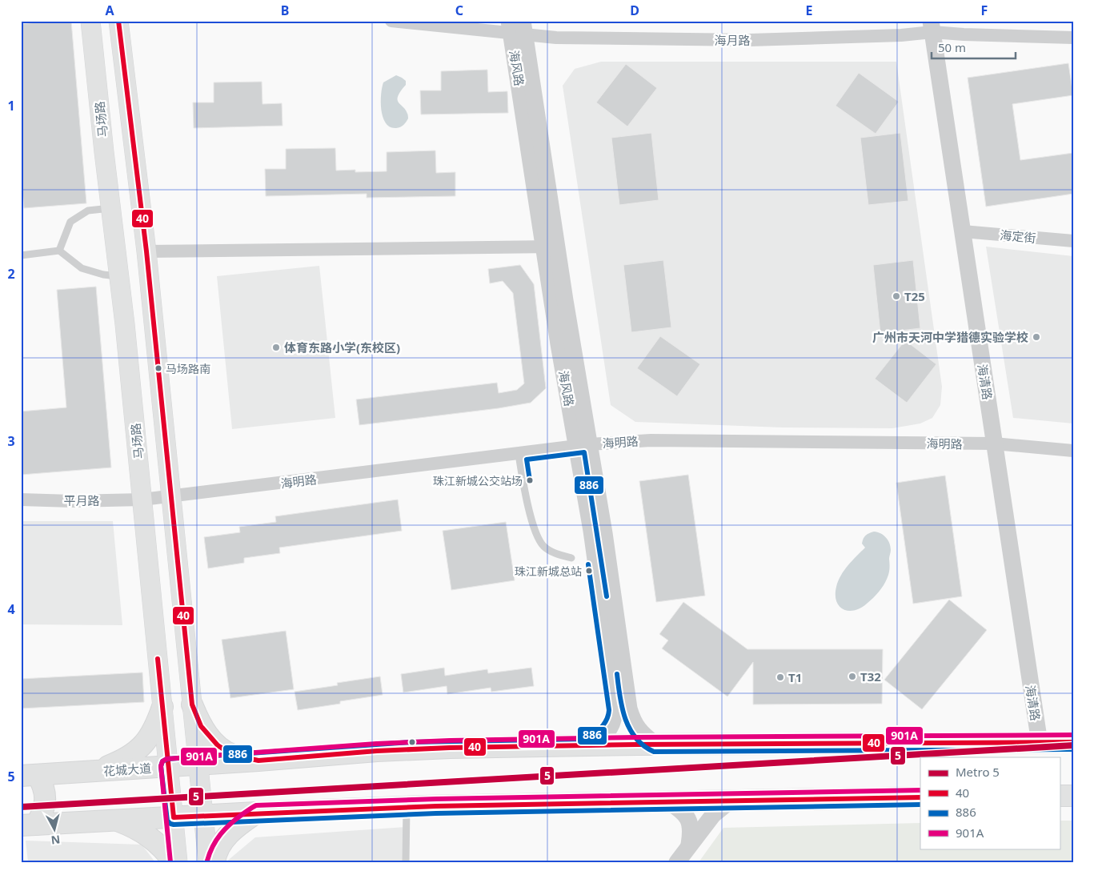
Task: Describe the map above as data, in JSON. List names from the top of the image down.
{
  "streets": {
    "main road": ["马场路", "花城大道"],
    "street": [
      "海月路",
      "海风路",
      "海定街",
      "海清路",
      "海明路",
      "平月路"
    ]
  },
  "crossings": [
    ["海月路", "海风路"],
    ["海月路", "海清路"],
    ["海风路", "海明路"],
    ["海风路", "花城大道"],
    ["马场路", "海明路"],
    ["马场路", "平月路"],
    ["马场路", "花城大道"],
    ["海定街", "海清路"],
    ["海清路", "海明路"],
    ["海清路", "花城大道"],
    ["海明路", "平月路"]
  ],
  "places": [
    "T25",
    "广州市天河中学猎德实验学校",
    "体育东路小学(东校区)",
    "马场路南",
    "珠江新城公交站场",
    "珠江新城总站",
    "T32",
    "T1"
  ],
  "lines": [
    "transit line 40",
    "transit line 886",
    "transit line 901A",
    "metro line 5"
  ],
  "legend": [
    "Metro 5",
    "40",
    "886",
    "901A"
  ],
  "scale_bar": "50 m",
  "north": "bottom",
  "grid": {
    "columns": [
      "A",
      "B",
      "C",
      "D",
      "E",
      "F"
    ],
    "rows": [
      "1",
      "2",
      "3",
      "4",
      "5"
    ]
  }
}
